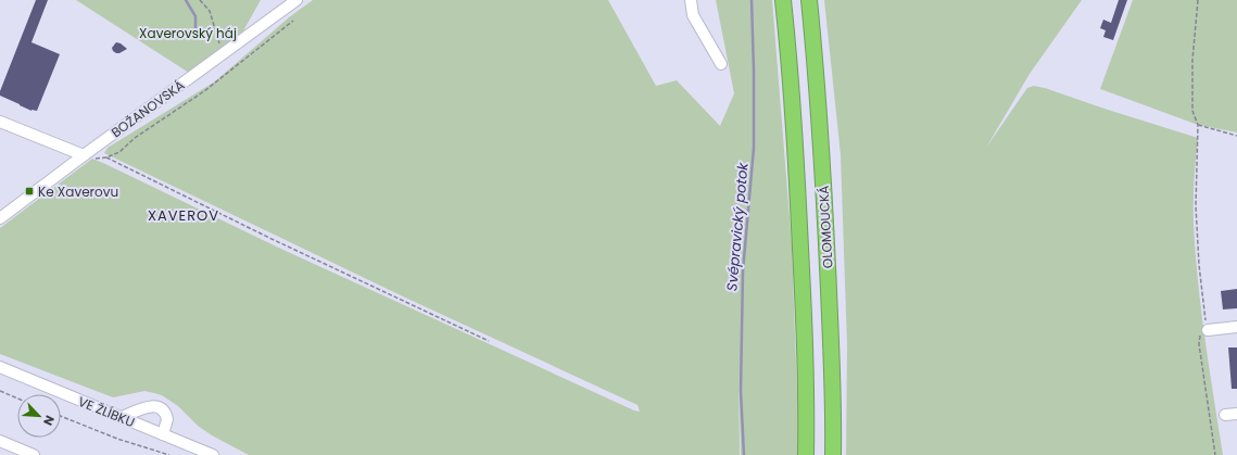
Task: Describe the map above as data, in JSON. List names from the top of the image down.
{
  "streets": {
    "highway": ["OLOMOUCKÁ"],
    "street": ["BOŽANOVSKÁ", "VE ŽLÍBKU"]
  },
  "districts": ["XAVEROV"],
  "water": ["Svépravický potok"],
  "parks": ["Xaverovský háj"],
  "places": {
    "transit": ["Ke Xaverovu"]
  },
  "north": "bottom right"
}
